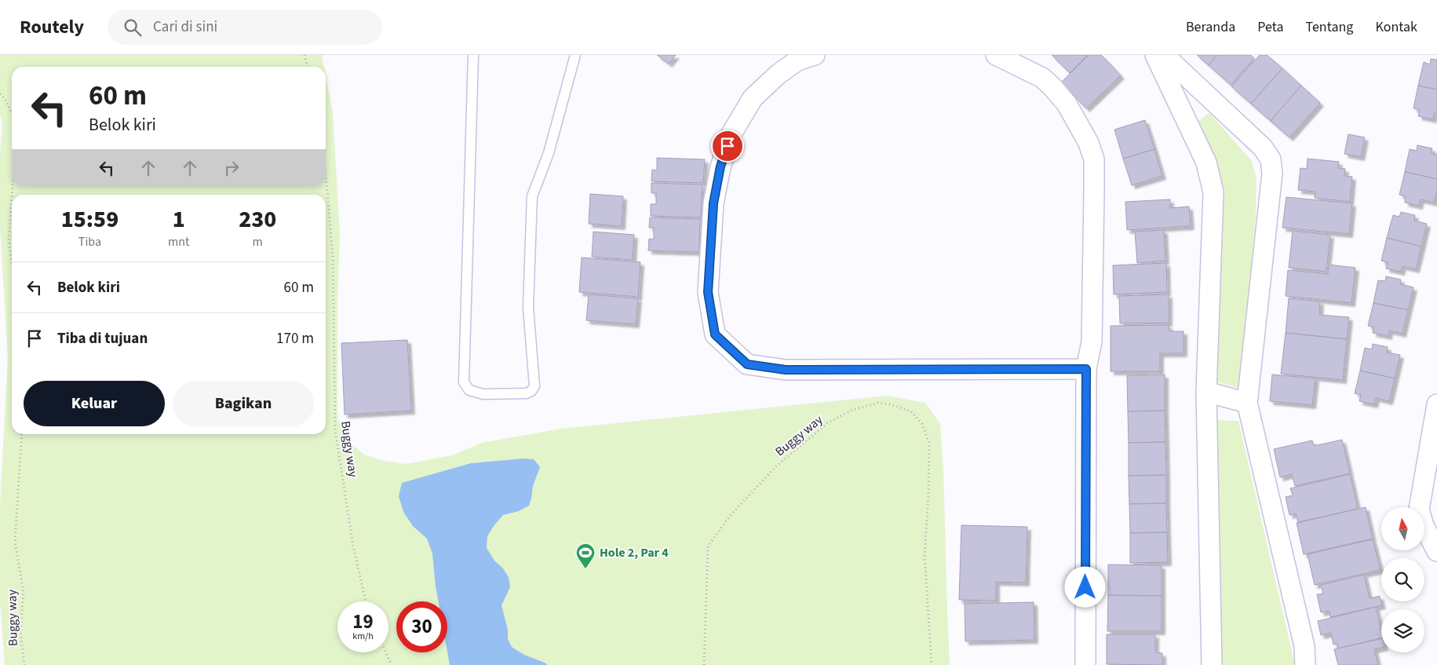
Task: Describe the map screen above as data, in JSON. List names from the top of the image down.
{
  "streets": {
    "path": ["Buggy way"]
  },
  "places": {
    "sports": ["Hole 2, Par 4"]
  },
  "north": "top",
  "page": {
    "header": "Routely",
    "search": "Cari di sini",
    "nav": [
      "Beranda",
      "Peta",
      "Tentang",
      "Kontak"
    ],
    "turn": ["60 m", "Belok kiri"],
    "eta": [
      "15:59",
      "Tiba",
      "1",
      "mnt",
      "230",
      "m"
    ],
    "list": [
      {
        "name": "Belok kiri",
        "value": "60 m"
      },
      {
        "name": "Tiba di tujuan",
        "value": "170 m"
      }
    ],
    "buttons": ["Keluar", "Bagikan"],
    "speed": "19 km/h",
    "limit": "30"
  }
}
